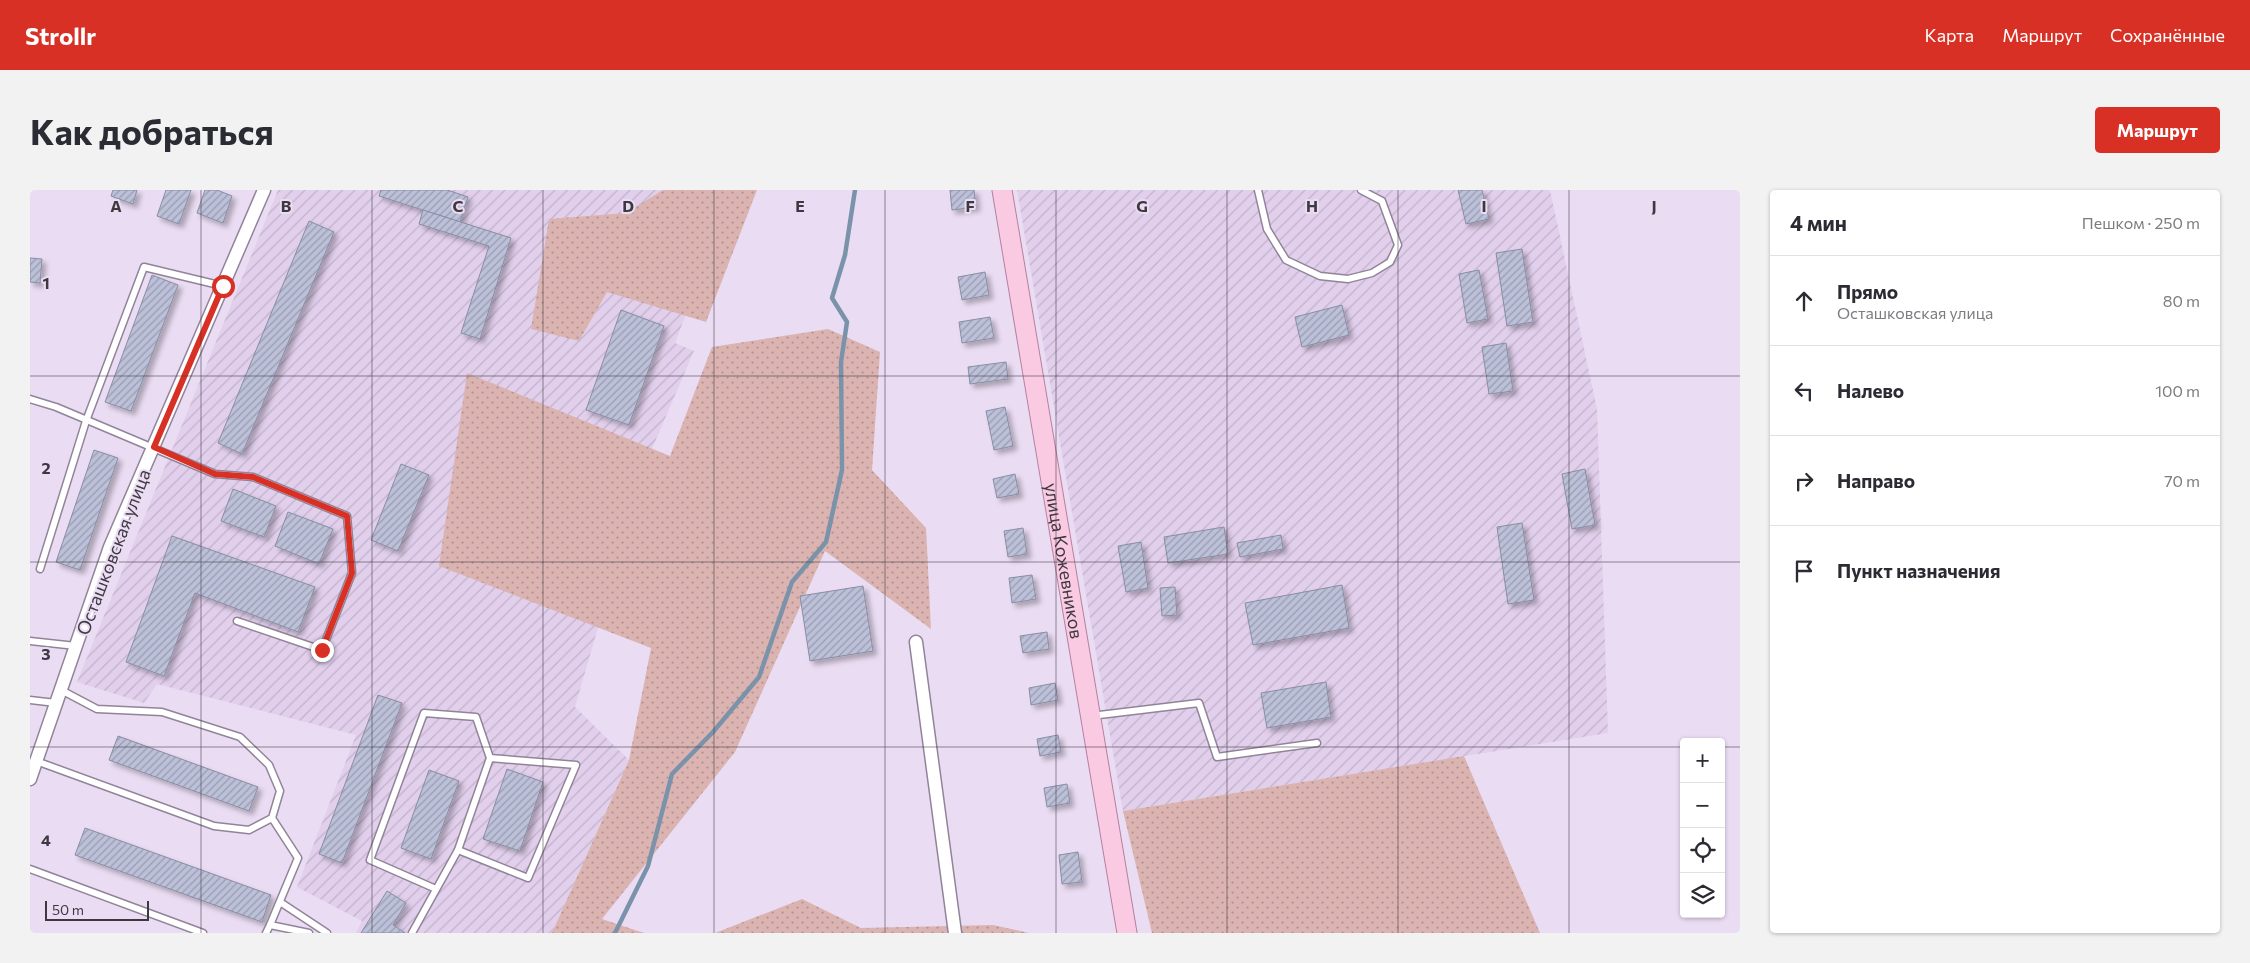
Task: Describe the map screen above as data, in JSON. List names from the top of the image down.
{
  "streets": {
    "main road": ["улица Кожевников"],
    "street": ["Осташковская улица"]
  },
  "scale_bar": "50 m",
  "page": {
    "header": "Strollr",
    "nav": ["Карта", "Маршрут", "Сохранённые"],
    "buttons": "Маршрут",
    "title": "Как добраться",
    "heading": ["4 мин", "Пешком · 250 m"],
    "list": [
      ["Прямо", "Осташковская улица", "80 m"],
      ["Налево", "100 m"],
      ["Направо", "70 m"],
      "Пункт назначения"
    ],
    "map_buttons": ["+", "−"],
    "scale": "50 m"
  },
  "grid": {
    "columns": [
      "A",
      "B",
      "C",
      "D",
      "E",
      "F",
      "G",
      "H",
      "I",
      "J"
    ],
    "rows": [
      "1",
      "2",
      "3",
      "4"
    ]
  }
}
